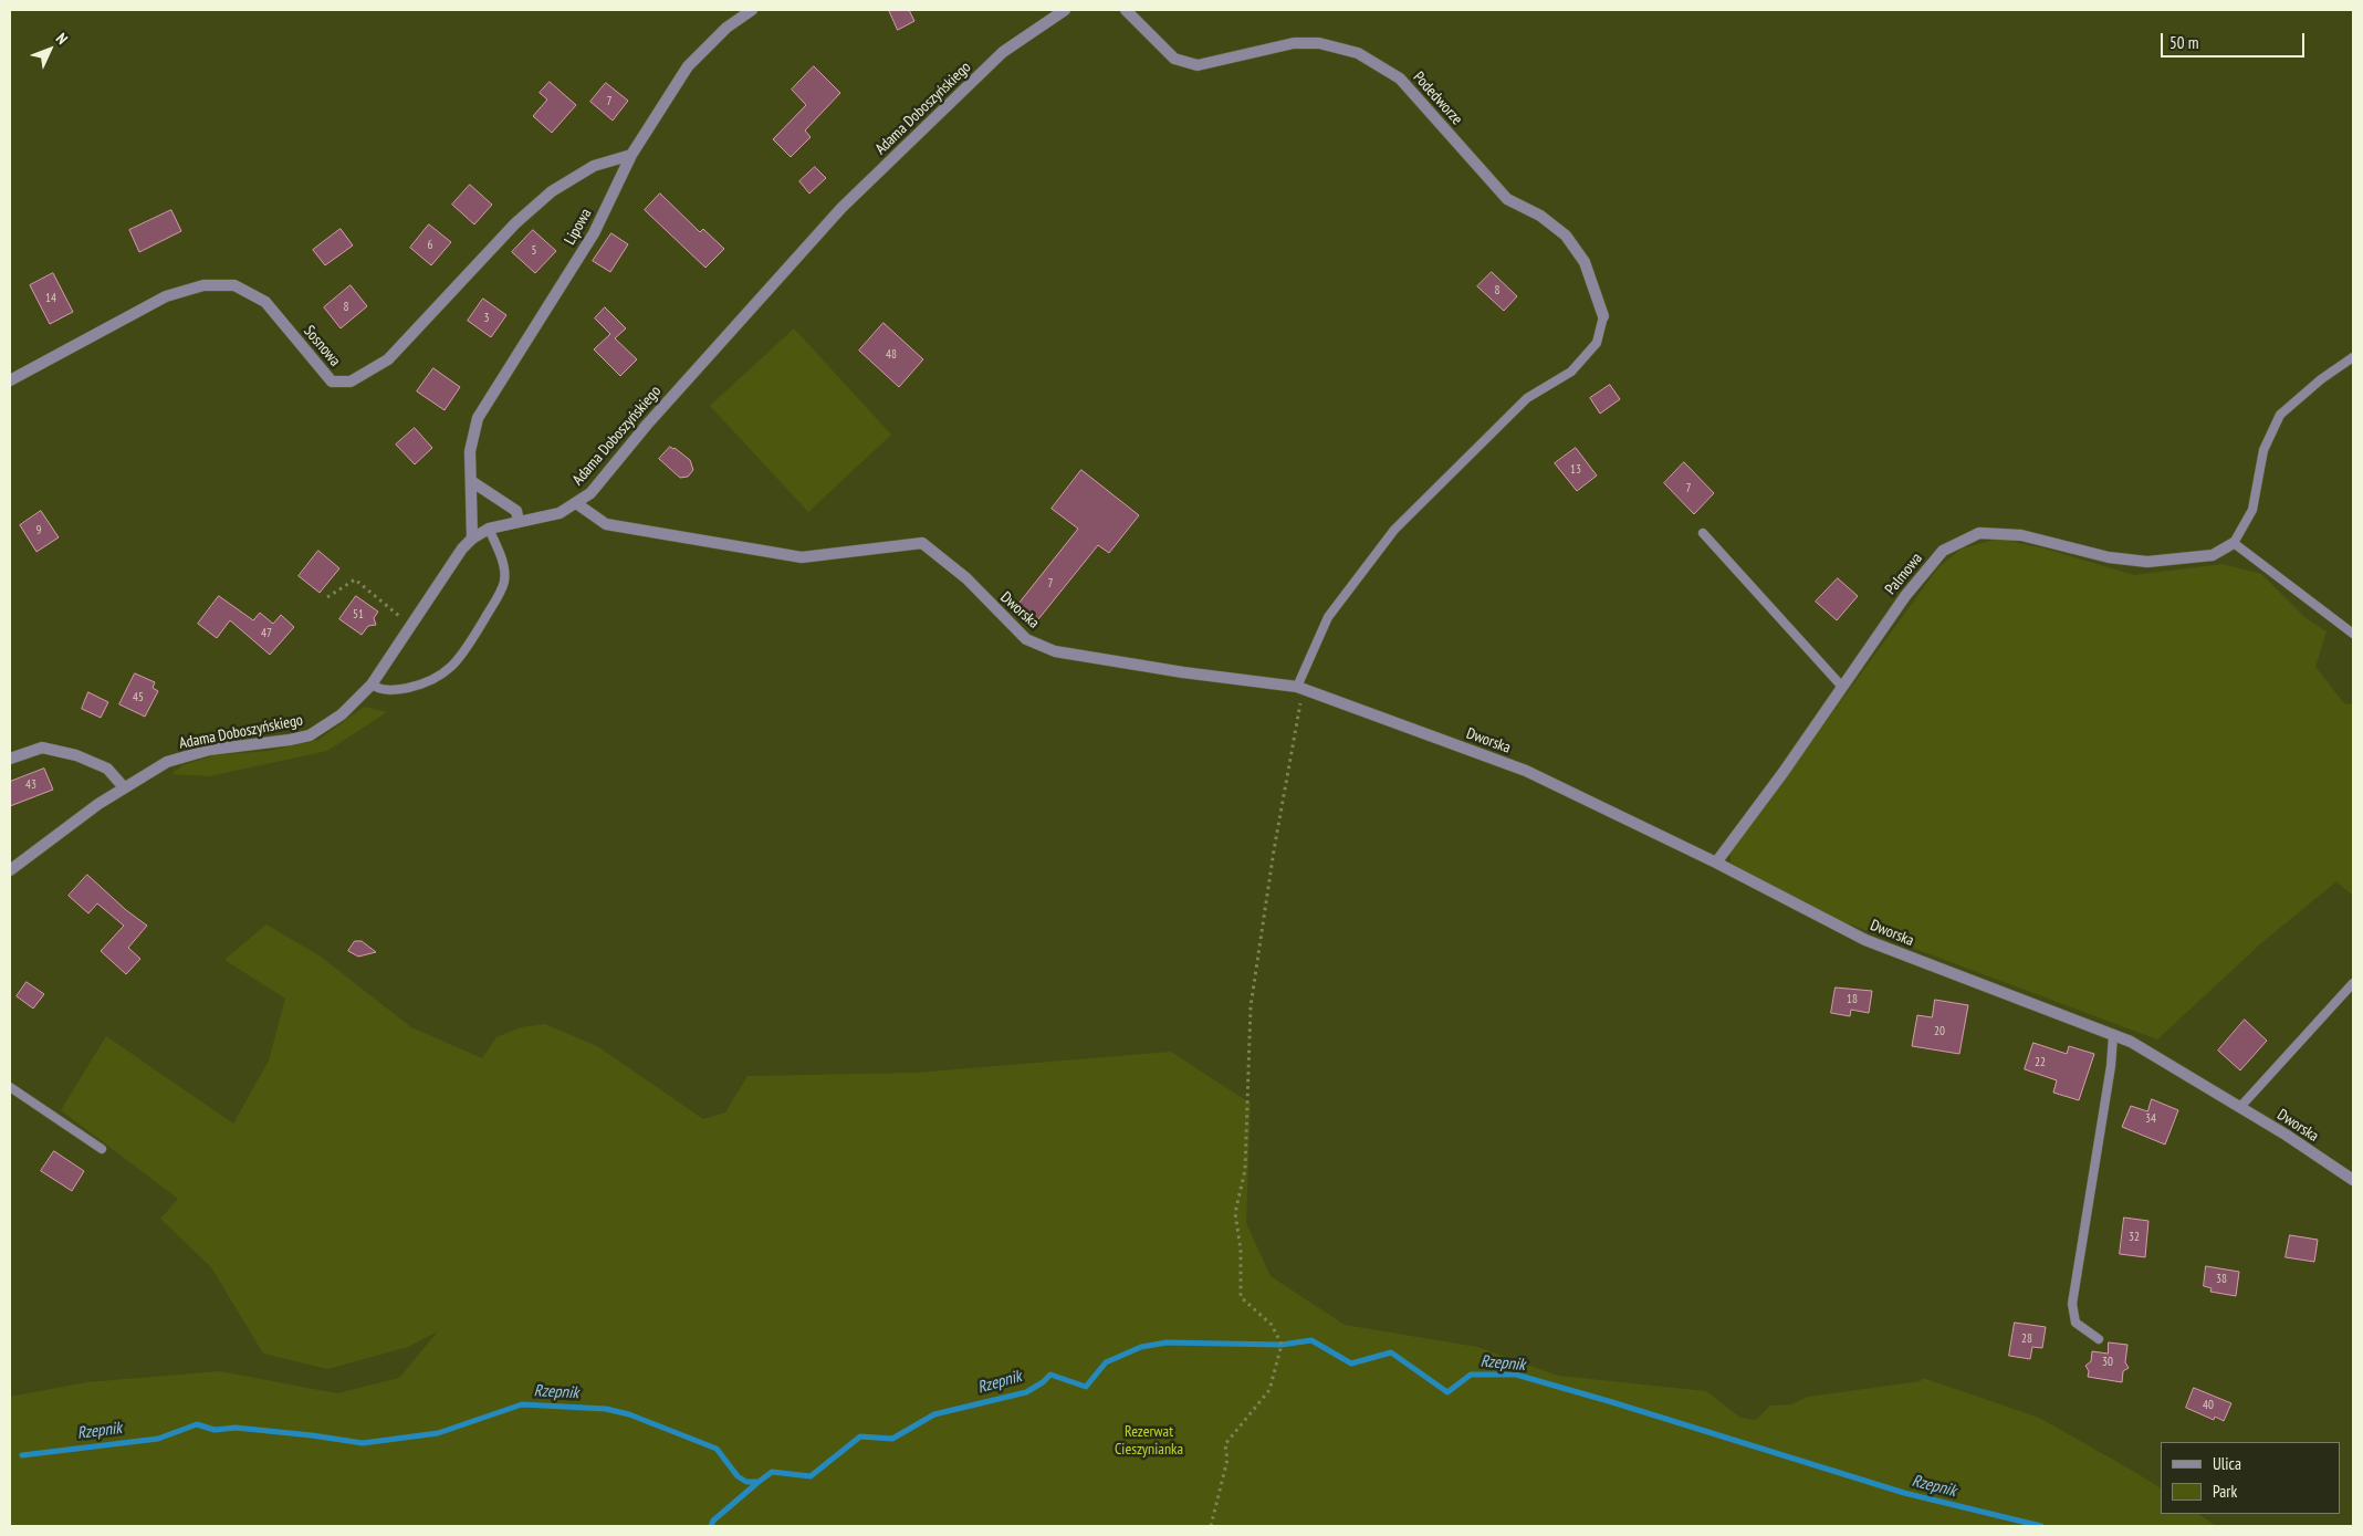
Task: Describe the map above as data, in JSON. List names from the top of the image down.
{
  "streets": {
    "street": [
      "Podedworze",
      "Adama Doboszyńskiego",
      "Lipowa",
      "Sosnowa",
      "Palmowa",
      "Dworska"
    ]
  },
  "crossings": [
    ["Adama Doboszyńskiego", "Lipowa"],
    ["Adama Doboszyńskiego", "Dworska"],
    ["Lipowa", "Sosnowa"],
    ["Palmowa", "Dworska"]
  ],
  "water": ["Rzepnik"],
  "parks": ["Rezerwat Cieszynianka"],
  "house_numbers": [
    "7",
    "6",
    "5",
    "8",
    "14",
    "8",
    "3",
    "48",
    "13",
    "7",
    "9",
    "7",
    "51",
    "47",
    "45",
    "43",
    "18",
    "20",
    "22",
    "34",
    "32",
    "38",
    "28",
    "30",
    "40"
  ],
  "legend": ["Ulica", "Park"],
  "scale_bar": "50 m",
  "north": "top right"
}
